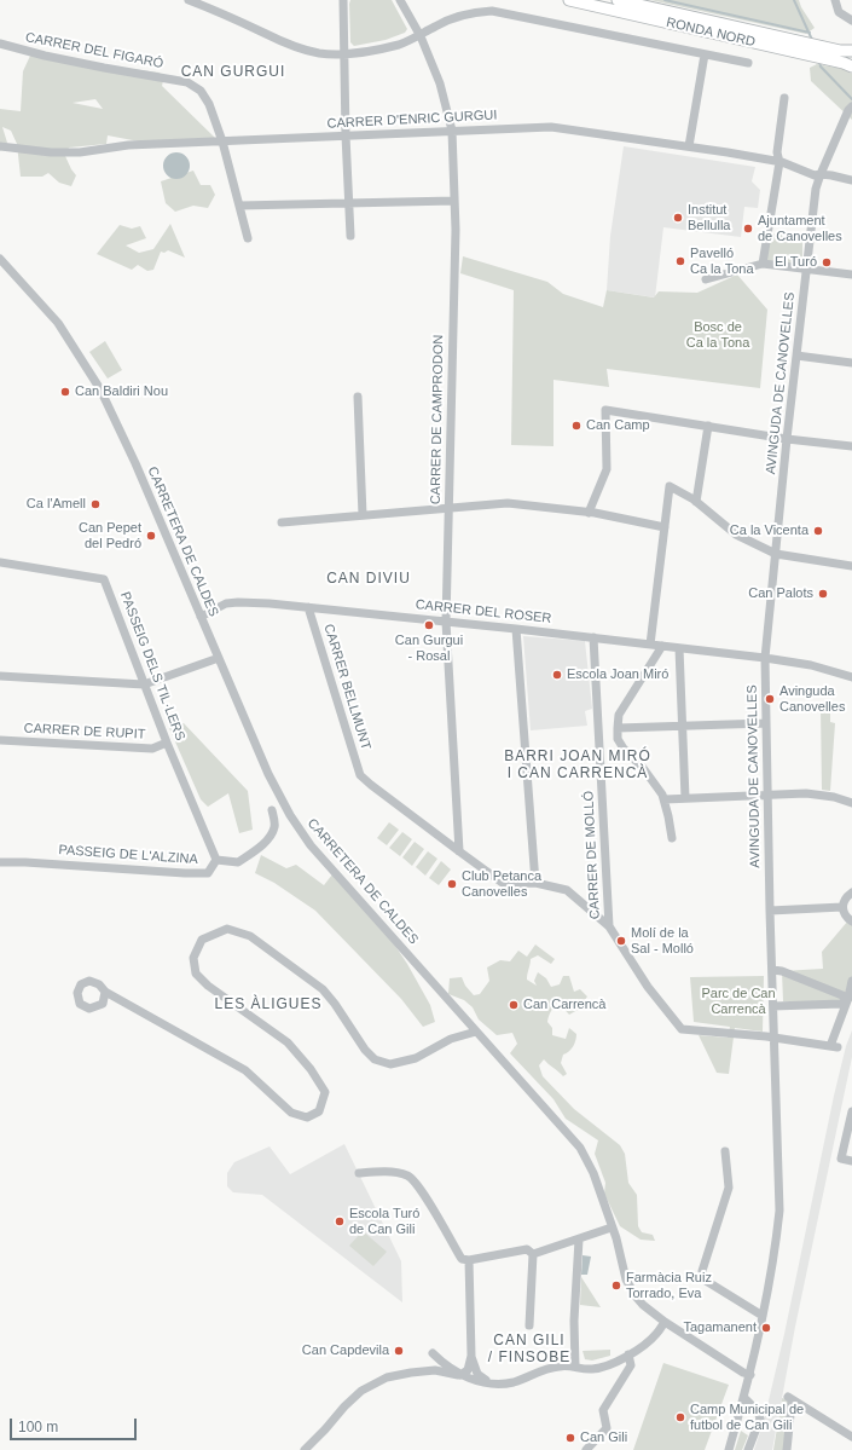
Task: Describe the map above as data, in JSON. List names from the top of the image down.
{
  "streets": {
    "main road": ["RONDA NORD"],
    "street": [
      "CARRER DEL FIGARÓ",
      "CARRER D'ENRIC GURGUI",
      "AVINGUDA DE CANOVELLES",
      "CARRER DE CAMPRODON",
      "CARRETERA DE CALDES",
      "CARRER DEL ROSER",
      "PASSEIG DELS TIL·LERS",
      "CARRER BELLMUNT",
      "CARRER DE RUPIT",
      "PASSEIG DE L'ALZINA",
      "CARRER DE MOLLÓ"
    ]
  },
  "crossings": [
    ["CARRER DEL FIGARÓ", "CARRER D'ENRIC GURGUI"],
    ["CARRER D'ENRIC GURGUI", "AVINGUDA DE CANOVELLES"],
    ["CARRER D'ENRIC GURGUI", "CARRER DE CAMPRODON"],
    ["AVINGUDA DE CANOVELLES", "CARRETERA DE CALDES"],
    ["AVINGUDA DE CANOVELLES", "CARRER DEL ROSER"],
    ["CARRER DE CAMPRODON", "CARRER DEL ROSER"],
    ["CARRER DE CAMPRODON", "CARRER BELLMUNT"],
    ["CARRETERA DE CALDES", "CARRER DEL ROSER"],
    ["CARRER DEL ROSER", "CARRER BELLMUNT"],
    ["CARRER DEL ROSER", "CARRER DE MOLLÓ"],
    ["PASSEIG DELS TIL·LERS", "CARRER DE RUPIT"],
    ["PASSEIG DELS TIL·LERS", "PASSEIG DE L'ALZINA"]
  ],
  "districts": [
    "CAN GURGUI",
    "CAN DIVIU",
    "BARRI JOAN MIRÓ I CAN CARRENCÀ",
    "LES ÀLIGUES",
    "CAN GILI / FINSOBE"
  ],
  "parks": ["Bosc de Ca la Tona", "Parc de Can Carrencà"],
  "places": [
    "Institut Bellulla",
    "Ajuntament de Canovelles",
    "Pavelló Ca la Tona",
    "El Turó",
    "Can Baldiri Nou",
    "Can Camp",
    "Ca l'Amell",
    "Ca la Vicenta",
    "Can Pepet del Pedró",
    "Can Palots",
    "Can Gurgui - Rosal",
    "Escola Joan Miró",
    "Avinguda Canovelles",
    "Club Petanca Canovelles",
    "Molí de la Sal - Molló",
    "Can Carrencà",
    "Escola Turó de Can Gili",
    "Farmàcia Ruiz Torrado, Eva",
    "Tagamanent",
    "Can Capdevila",
    "Camp Municipal de futbol de Can Gili",
    "Can Gili"
  ],
  "scale_bar": "100 m"
}
